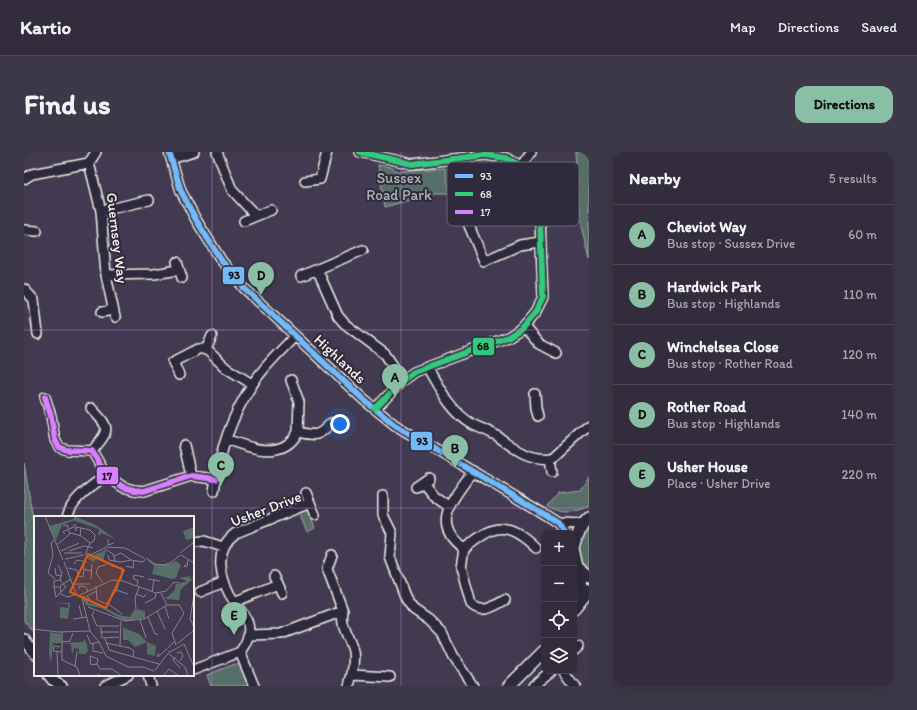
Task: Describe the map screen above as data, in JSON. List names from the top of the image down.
{
  "streets": {
    "street": ["Guernsey Way", "Highlands", "Usher Drive"]
  },
  "parks": ["Sussex Road Park"],
  "lines": ["transit line 93", "transit line 68", "transit line 17"],
  "legend": ["93", "68", "17"],
  "page": {
    "header": "Kartio",
    "nav": ["Map", "Directions", "Saved"],
    "buttons": "Directions",
    "title": "Find us",
    "heading": ["Nearby", "5 results"],
    "list": [
      {
        "mark": "A",
        "name": "Cheviot Way",
        "note": "Bus stop · Sussex Drive",
        "value": "60 m"
      },
      {
        "mark": "B",
        "name": "Hardwick Park",
        "note": "Bus stop · Highlands",
        "value": "110 m"
      },
      {
        "mark": "C",
        "name": "Winchelsea Close",
        "note": "Bus stop · Rother Road",
        "value": "120 m"
      },
      {
        "mark": "D",
        "name": "Rother Road",
        "note": "Bus stop · Highlands",
        "value": "140 m"
      },
      {
        "mark": "E",
        "name": "Usher House",
        "note": "Place · Usher Drive",
        "value": "220 m"
      }
    ],
    "pins": [
      "D",
      "A",
      "B",
      "C",
      "E"
    ],
    "map_buttons": ["+", "−"]
  }
}
